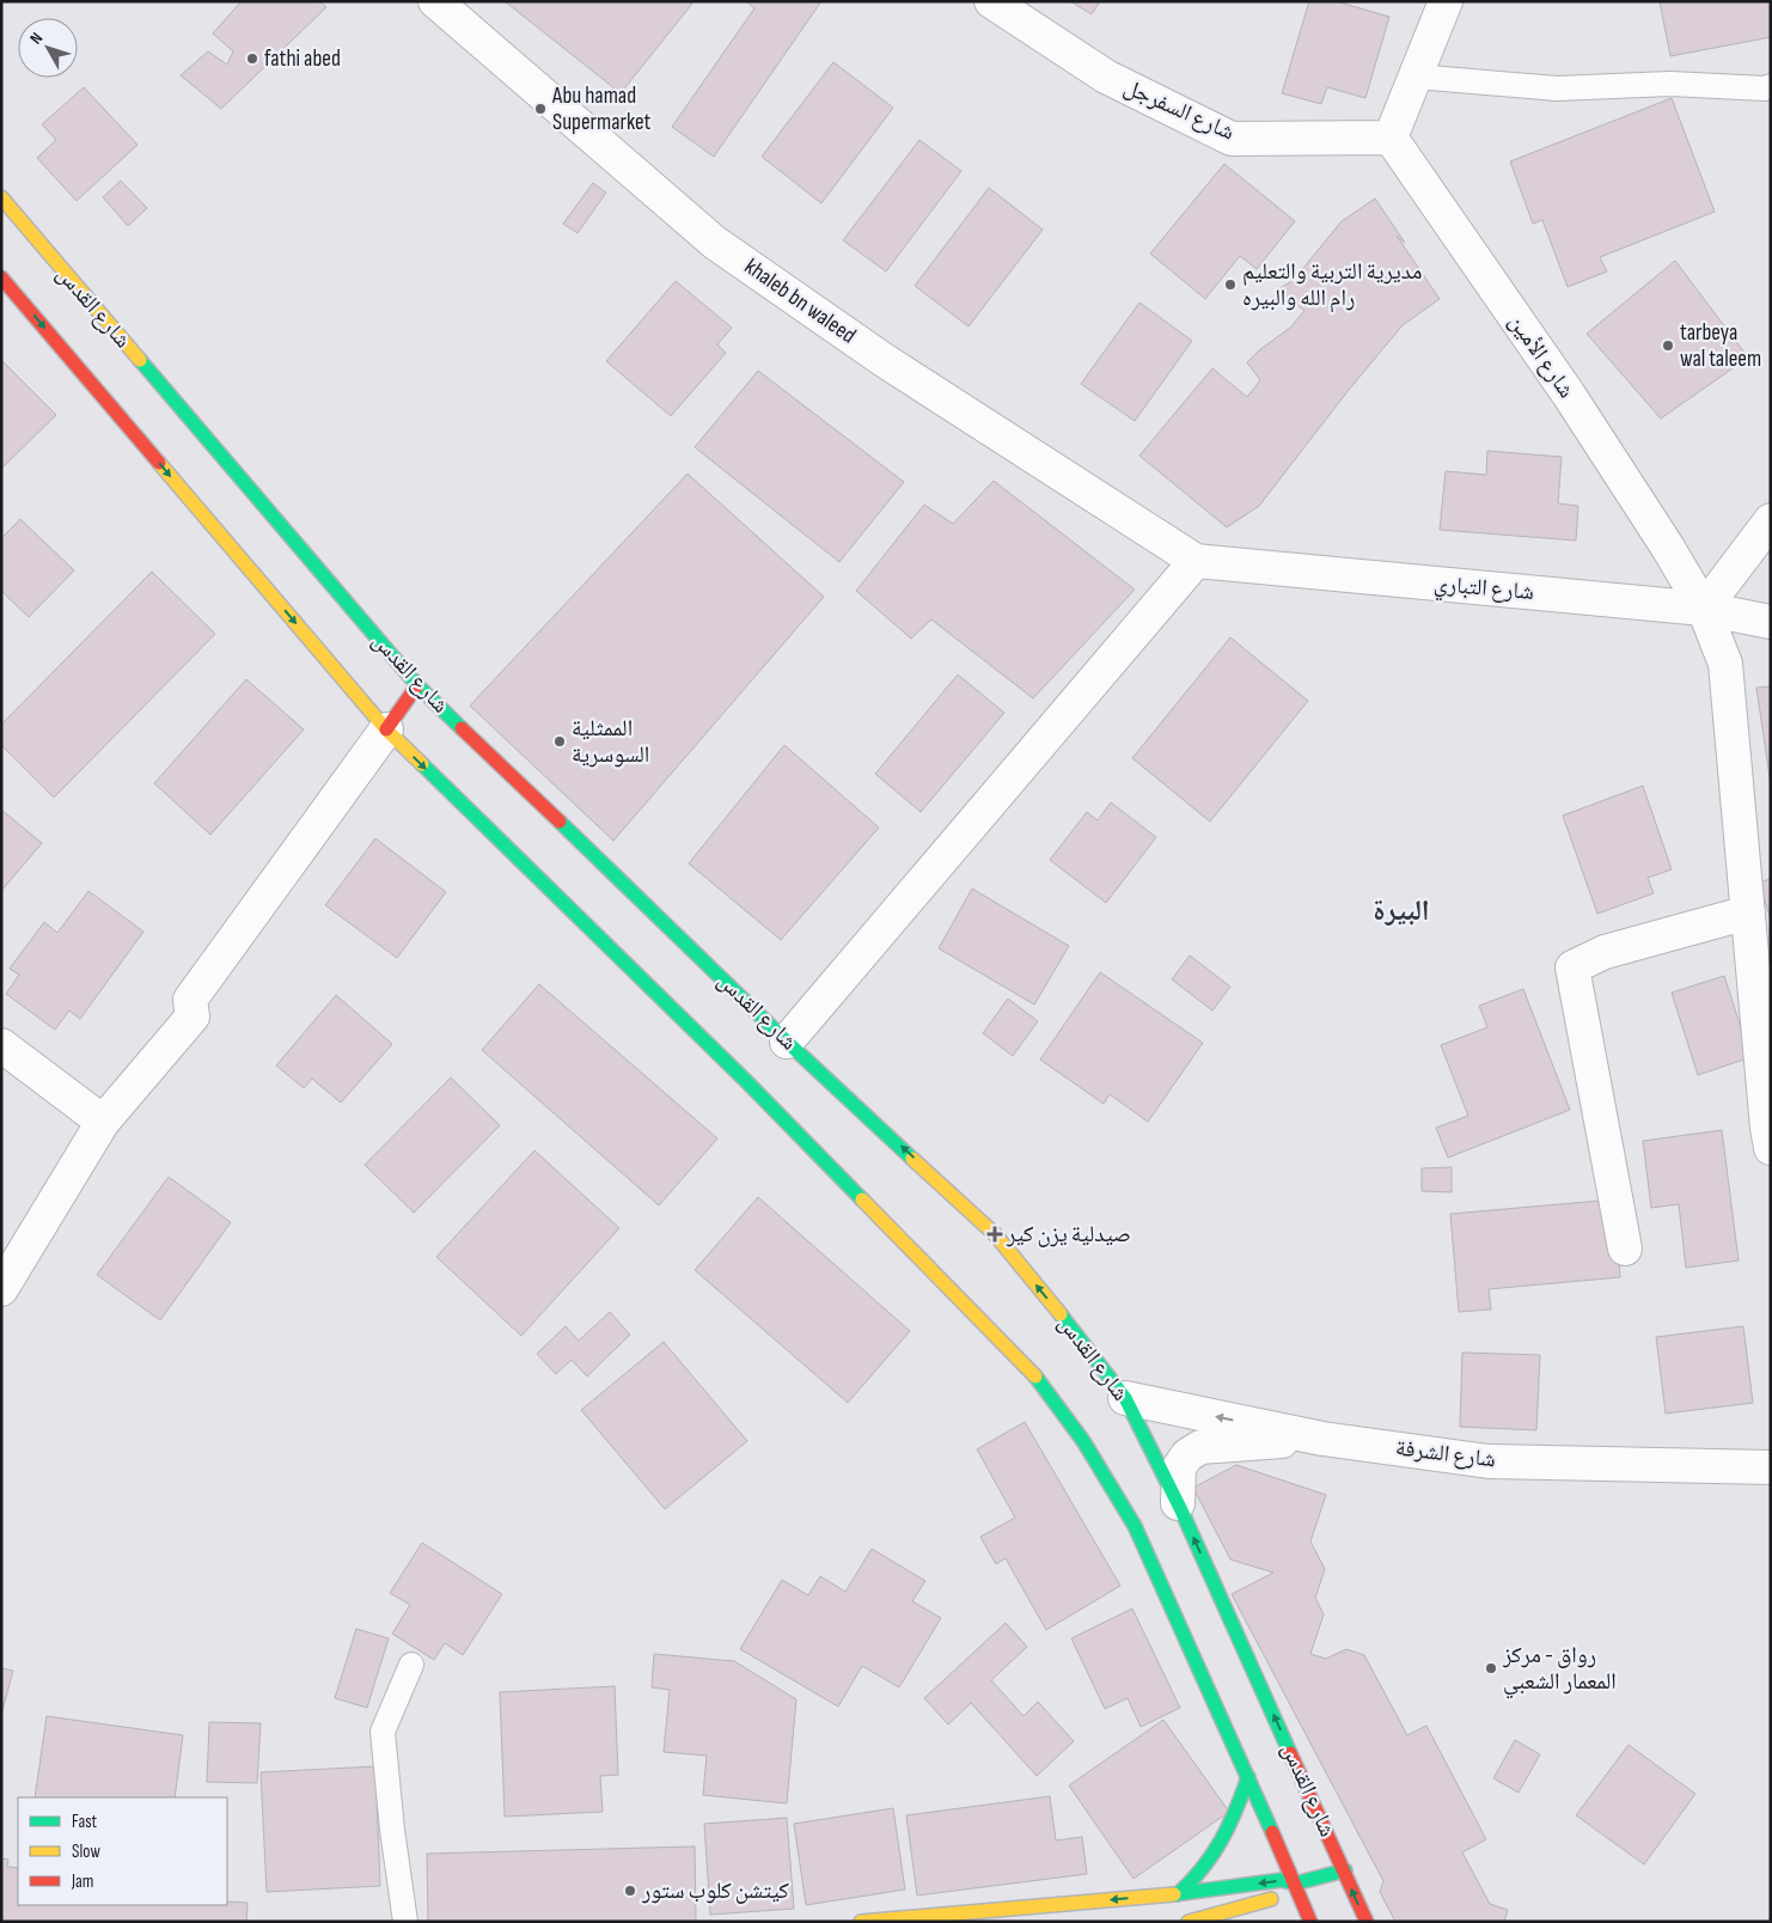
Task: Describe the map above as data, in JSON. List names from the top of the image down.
{
  "streets": {
    "main road": ["شارع القدس"],
    "street": [
      "شارع السفرجل",
      "khaleb bn waleed",
      "شارع الأمين",
      "شارع التباري",
      "شارع الشرفة"
    ]
  },
  "crossings": [
    ["شارع السفرجل", "شارع الأمين"],
    ["khaleb bn waleed", "شارع التباري"],
    ["شارع القدس", "شارع الشرفة"],
    ["شارع الأمين", "شارع التباري"]
  ],
  "districts": ["البيرة"],
  "places": {
    "other": [
      "fathi abed",
      "Abu hamad Supermarket",
      "مديرية التربية والتعليم رام الله والبيره",
      "tarbeya wal taleem",
      "الممثلية السوسرية",
      "رواق - مركز المعمار الشعبي",
      "كيتشن كلوب ستور"
    ],
    "health": ["صيدلية يزن كير"]
  },
  "legend": ["Fast", "Slow", "Jam"],
  "north": "top left"
}
